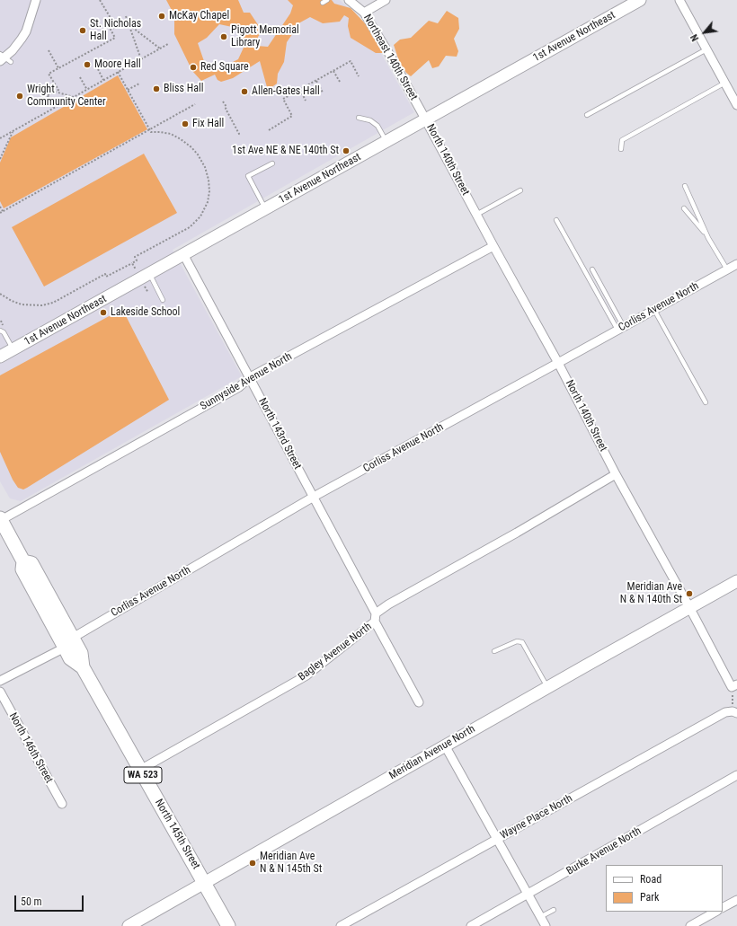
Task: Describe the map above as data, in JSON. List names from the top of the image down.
{
  "streets": {
    "main road": ["WA 523", "North 145th Street"],
    "street": [
      "1st Avenue Northeast",
      "Northeast 140th Street",
      "North 140th Street",
      "Corliss Avenue North",
      "Sunnyside Avenue North",
      "North 143rd Street",
      "Bagley Avenue North",
      "North 146th Street",
      "Meridian Avenue North",
      "Wayne Place North",
      "Burke Avenue North"
    ]
  },
  "crossings": [
    ["1st Avenue Northeast", "Northeast 140th Street"],
    ["1st Avenue Northeast", "North 140th Street"],
    ["1st Avenue Northeast", "North 143rd Street"],
    ["Northeast 140th Street", "North 140th Street"],
    ["North 140th Street", "Corliss Avenue North"],
    ["North 140th Street", "Sunnyside Avenue North"],
    ["North 140th Street", "Bagley Avenue North"],
    ["North 140th Street", "Meridian Avenue North"],
    ["Corliss Avenue North", "North 143rd Street"],
    ["Corliss Avenue North", "North 145th Street"],
    ["Sunnyside Avenue North", "North 143rd Street"],
    ["Sunnyside Avenue North", "North 145th Street"],
    ["North 143rd Street", "Bagley Avenue North"],
    ["Bagley Avenue North", "North 145th Street"],
    ["Meridian Avenue North", "North 145th Street"]
  ],
  "places": [
    "McKay Chapel",
    "St. Nicholas Hall",
    "Pigott Memorial Library",
    "Moore Hall",
    "Red Square",
    "Bliss Hall",
    "Allen-Gates Hall",
    "Wright Community Center",
    "Fix Hall",
    "1st Ave NE & NE 140th St",
    "Lakeside School",
    "Meridian Ave N & N 140th St",
    "Meridian Ave N & N 145th St"
  ],
  "legend": ["Road", "Park"],
  "scale_bar": "50 m",
  "north": "bottom left"
}
